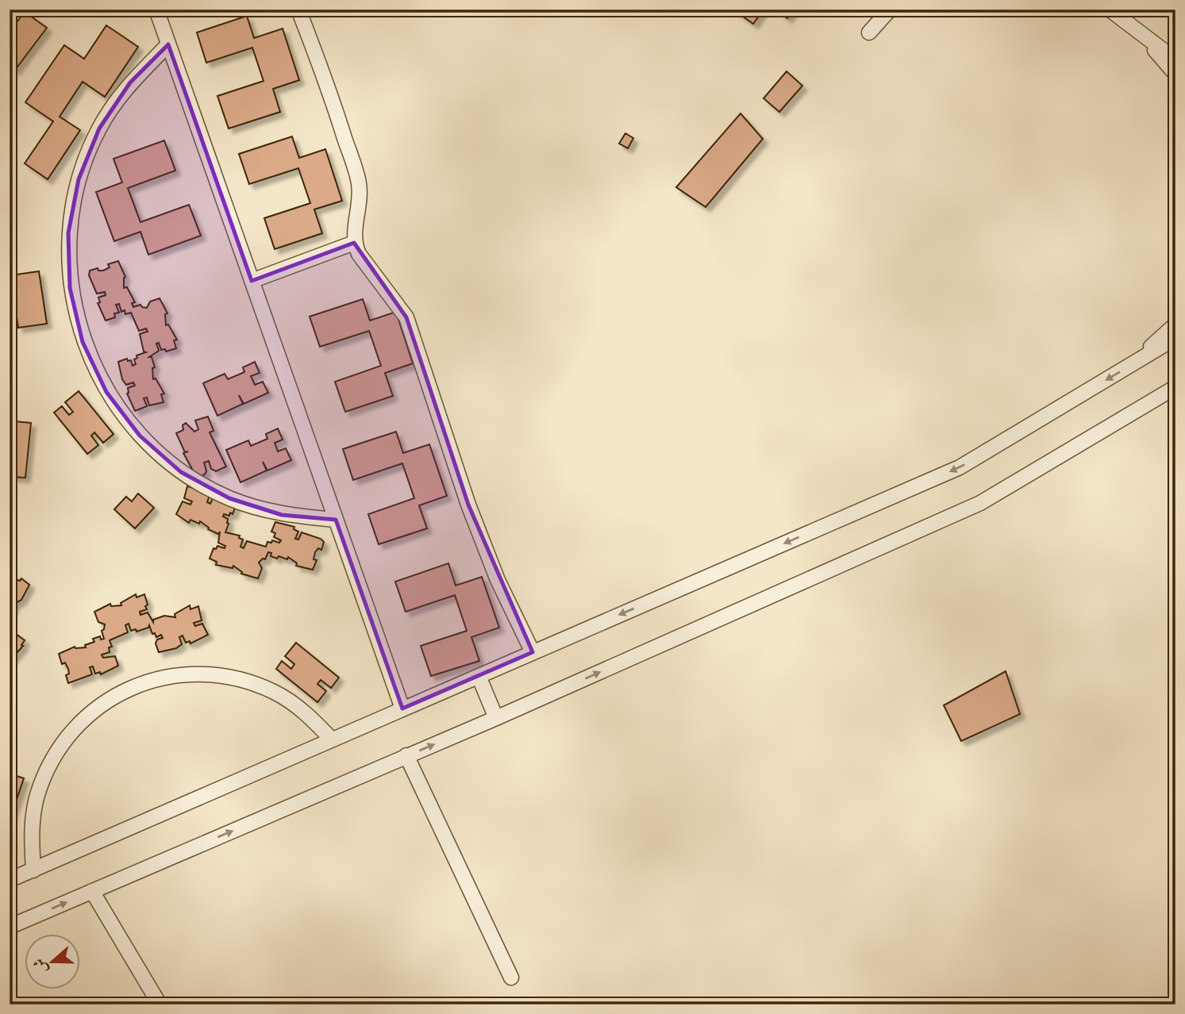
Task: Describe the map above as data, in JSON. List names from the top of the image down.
{
  "north": "left"
}
